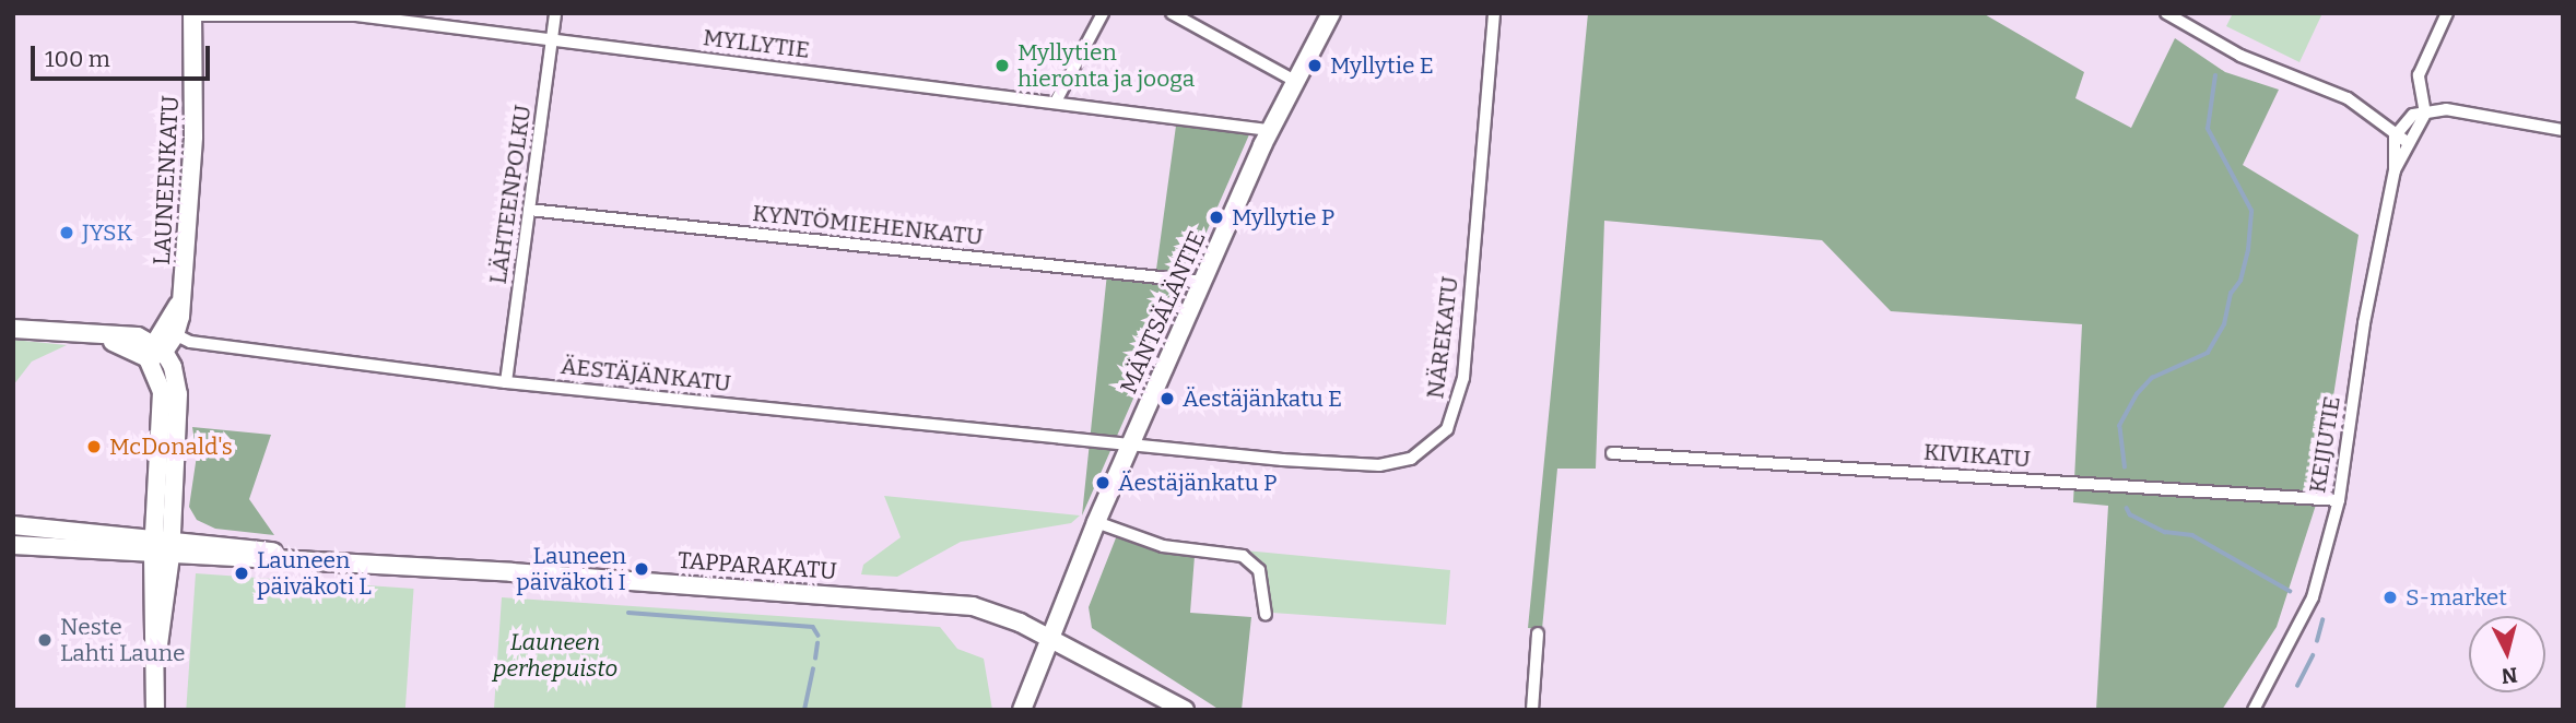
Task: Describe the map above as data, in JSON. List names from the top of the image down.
{
  "streets": {
    "street": [
      "MYLLYTIE",
      "LAUNEENKATU",
      "LÄHTEENPOLKU",
      "KYNTÖMIEHENKATU",
      "MÄNTSÄLÄNTIE",
      "NÄREKATU",
      "ÄESTÄJÄNKATU",
      "KEIJUTIE",
      "KIVIKATU",
      "TAPPARAKATU"
    ]
  },
  "crossings": [
    ["MYLLYTIE", "LAUNEENKATU"],
    ["MYLLYTIE", "LÄHTEENPOLKU"],
    ["MYLLYTIE", "MÄNTSÄLÄNTIE"],
    ["LAUNEENKATU", "ÄESTÄJÄNKATU"],
    ["LÄHTEENPOLKU", "KYNTÖMIEHENKATU"],
    ["LÄHTEENPOLKU", "ÄESTÄJÄNKATU"],
    ["KYNTÖMIEHENKATU", "MÄNTSÄLÄNTIE"],
    ["MÄNTSÄLÄNTIE", "NÄREKATU"],
    ["MÄNTSÄLÄNTIE", "ÄESTÄJÄNKATU"],
    ["MÄNTSÄLÄNTIE", "TAPPARAKATU"],
    ["NÄREKATU", "ÄESTÄJÄNKATU"],
    ["KEIJUTIE", "KIVIKATU"]
  ],
  "parks": ["Launeen perhepuisto"],
  "places": [
    "Myllytien hieronta ja jooga",
    "Myllytie E",
    "Myllytie P",
    "JYSK",
    "Äestäjänkatu E",
    "McDonald's",
    "Äestäjänkatu P",
    "Launeen päiväkoti I",
    "Launeen päiväkoti L",
    "S-market",
    "Neste Lahti Laune"
  ],
  "scale_bar": "100 m",
  "north": "bottom"
}
